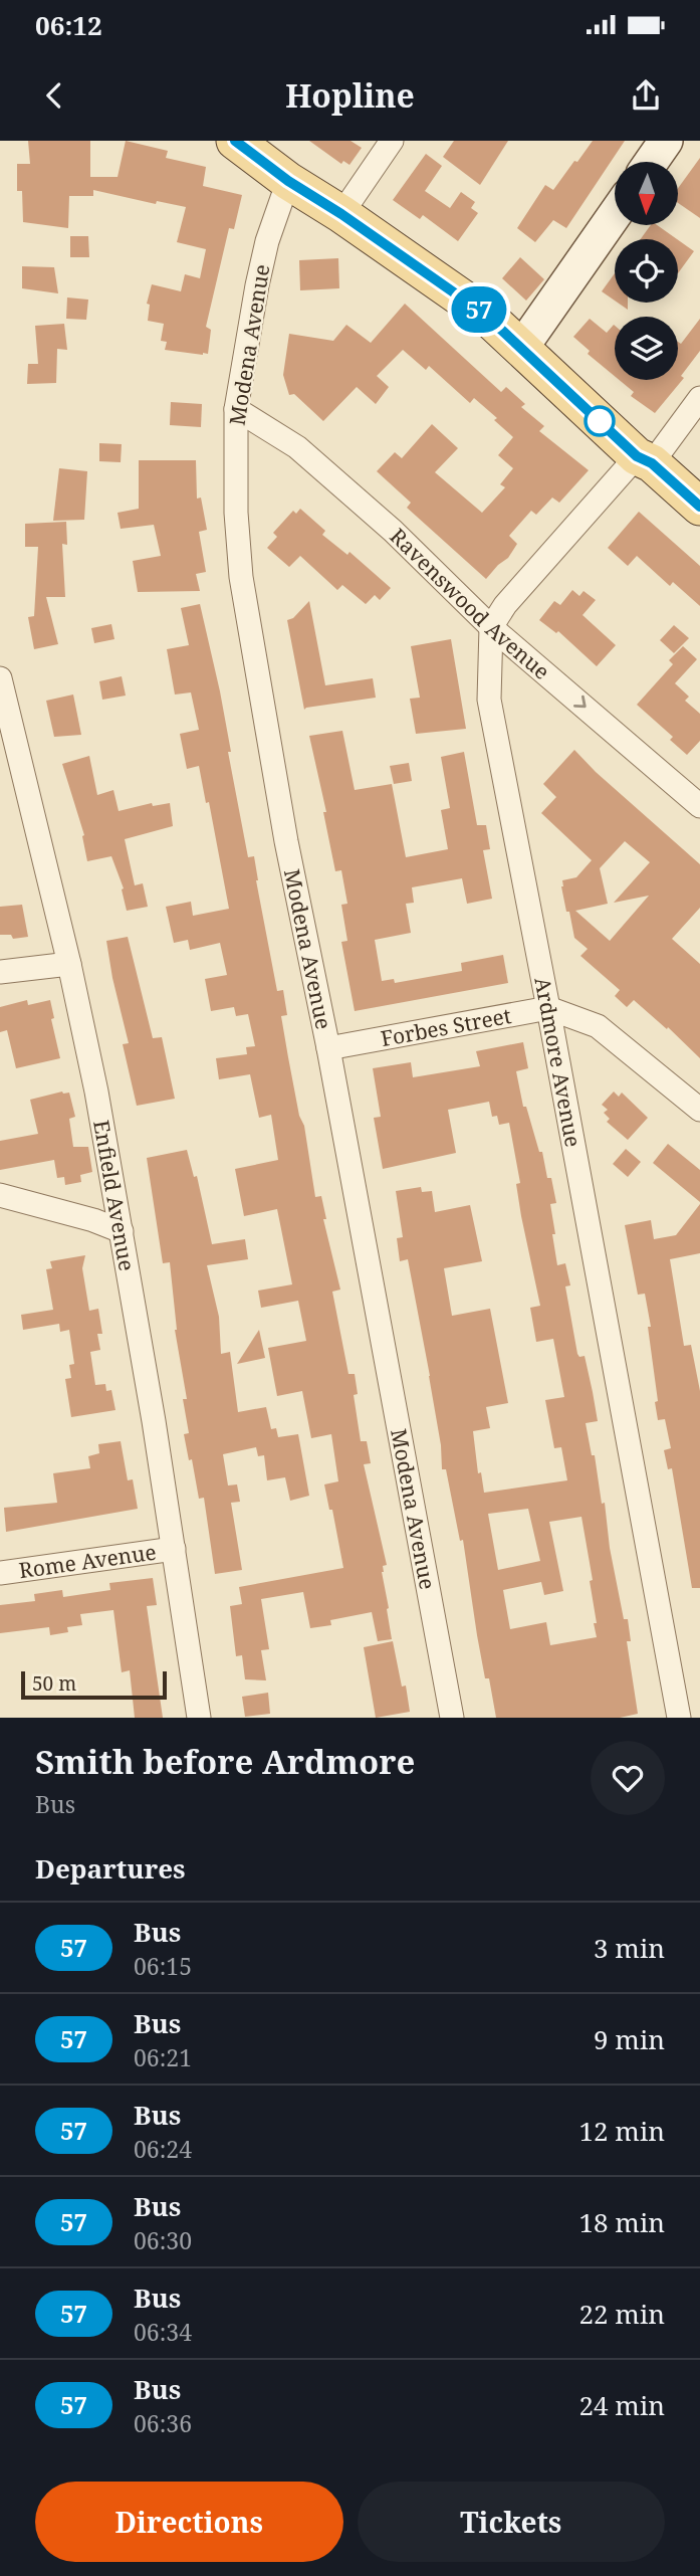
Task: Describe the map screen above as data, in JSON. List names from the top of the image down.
{
  "streets": {
    "street": [
      "Modena Avenue",
      "Ravenswood Avenue",
      "Forbes Street",
      "Ardmore Avenue",
      "Enfield Avenue",
      "Rome Avenue"
    ]
  },
  "crossings": [
    ["Modena Avenue", "Ravenswood Avenue"],
    ["Modena Avenue", "Forbes Street"],
    ["Ravenswood Avenue", "Ardmore Avenue"],
    ["Forbes Street", "Ardmore Avenue"],
    ["Enfield Avenue", "Rome Avenue"]
  ],
  "one_way": ["Ravenswood Avenue"],
  "lines": ["bus line 57"],
  "scale_bar": "50 m",
  "north": "bottom",
  "page": {
    "status": "06:12",
    "header": "Hopline",
    "on_map": "57",
    "scale": "50 m",
    "heading": [
      ["Smith before Ardmore", "Bus"],
      "Departures"
    ],
    "list": [
      {
        "mark": "57",
        "name": "Bus",
        "note": "06:15",
        "value": "3 min"
      },
      {
        "mark": "57",
        "name": "Bus",
        "note": "06:21",
        "value": "9 min"
      },
      {
        "mark": "57",
        "name": "Bus",
        "note": "06:24",
        "value": "12 min"
      },
      {
        "mark": "57",
        "name": "Bus",
        "note": "06:30",
        "value": "18 min"
      },
      {
        "mark": "57",
        "name": "Bus",
        "note": "06:34",
        "value": "22 min"
      },
      {
        "mark": "57",
        "name": "Bus",
        "note": "06:36",
        "value": "24 min"
      }
    ],
    "buttons": ["Directions", "Tickets"]
  }
}
